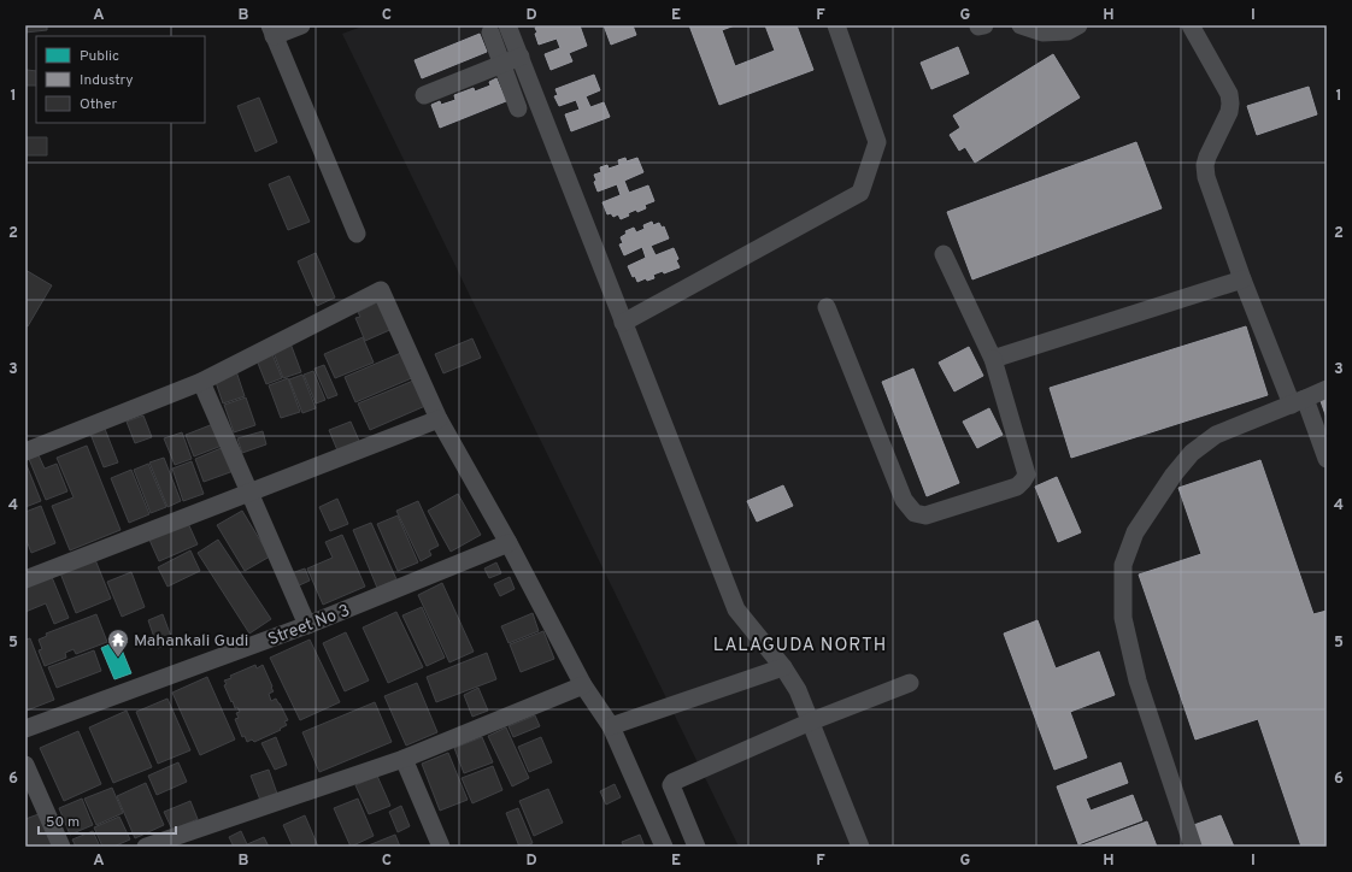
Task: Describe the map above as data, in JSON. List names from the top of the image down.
{
  "streets": {
    "street": ["Street No 3"]
  },
  "districts": ["LALAGUDA NORTH"],
  "places": {
    "temple": ["Mahankali Gudi"]
  },
  "legend": ["Public", "Industry", "Other"],
  "scale_bar": "50 m",
  "grid": {
    "columns": [
      "A",
      "B",
      "C",
      "D",
      "E",
      "F",
      "G",
      "H",
      "I"
    ],
    "rows": [
      "1",
      "2",
      "3",
      "4",
      "5",
      "6"
    ]
  }
}
